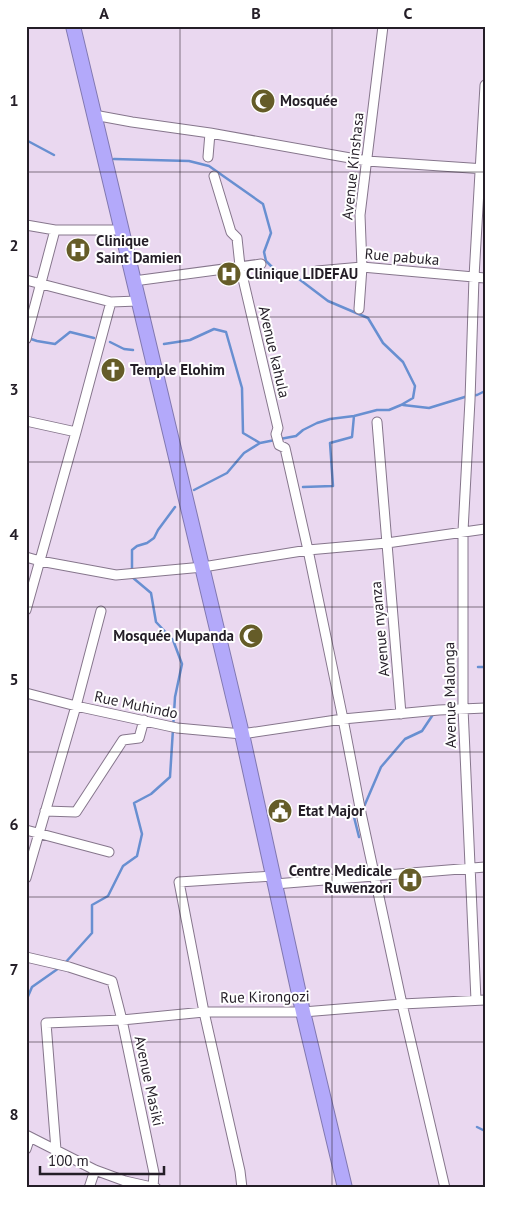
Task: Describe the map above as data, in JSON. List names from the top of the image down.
{
  "streets": {
    "street": [
      "Avenue Kinshasa",
      "Rue pabuka",
      "Avenue kahula",
      "Avenue nyanza",
      "Avenue Malonga",
      "Rue Muhindo",
      "Rue Kirongozi",
      "Avenue Masiki"
    ]
  },
  "crossings": [
    ["Avenue Kinshasa", "Rue pabuka"],
    ["Rue pabuka", "Avenue Malonga"],
    ["Avenue nyanza", "Rue Muhindo"],
    ["Avenue Malonga", "Rue Muhindo"],
    ["Avenue Malonga", "Rue Kirongozi"],
    ["Rue Kirongozi", "Avenue Masiki"]
  ],
  "places": {
    "mosque": ["Mosquée", "Mosquée Mupanda"],
    "hospital": ["Clinique Saint Damien", "Clinique LIDEFAU", "Centre Medicale Ruwenzori"],
    "church": ["Temple Elohim"],
    "public building": ["Etat Major"]
  },
  "scale_bar": "100 m",
  "grid": {
    "columns": ["A", "B", "C"],
    "rows": [
      "1",
      "2",
      "3",
      "4",
      "5",
      "6",
      "7",
      "8"
    ]
  }
}
